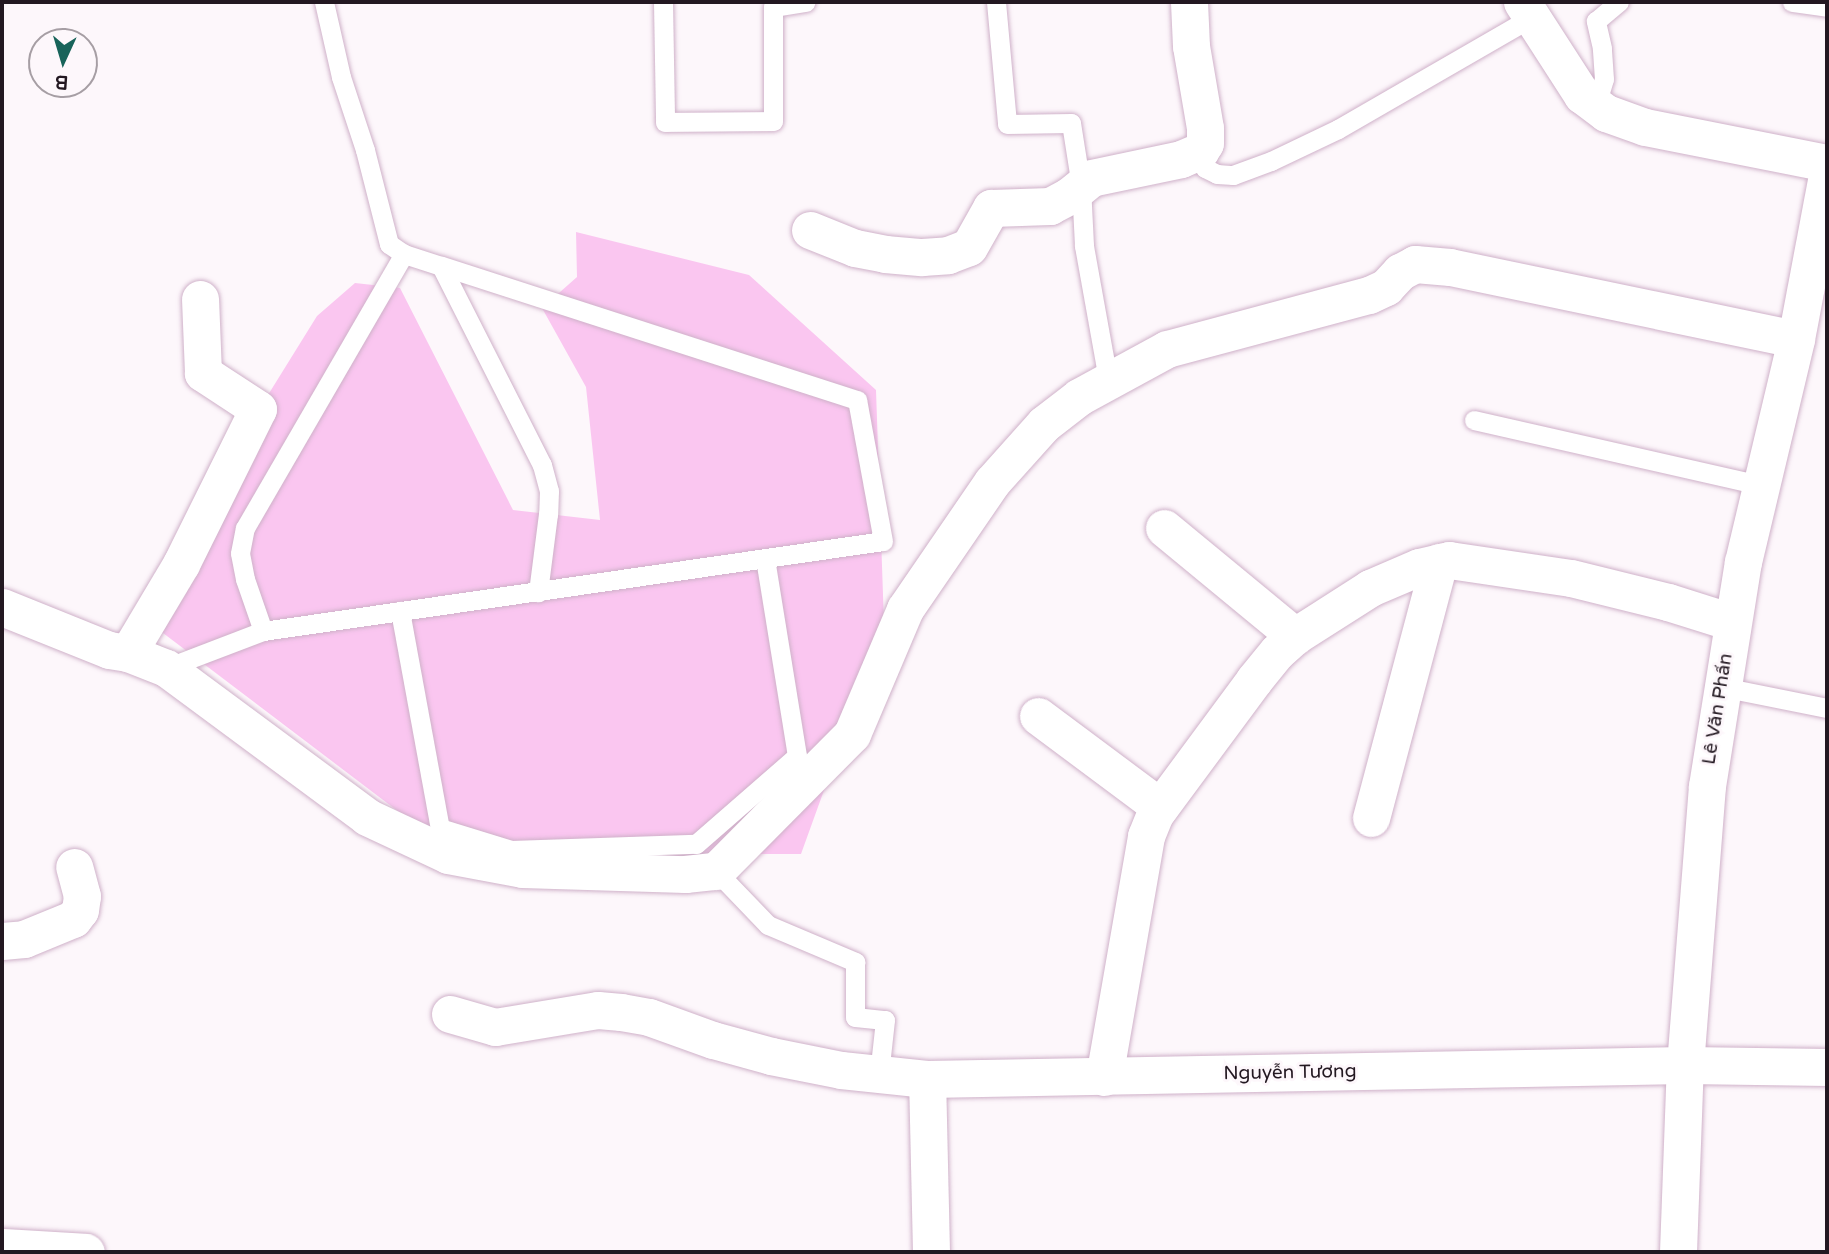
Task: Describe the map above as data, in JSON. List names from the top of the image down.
{
  "streets": {
    "street": ["Lê Văn Phấn", "Nguyễn Tương"]
  },
  "crossings": [
    ["Lê Văn Phấn", "Nguyễn Tương"]
  ],
  "north": "bottom"
}
